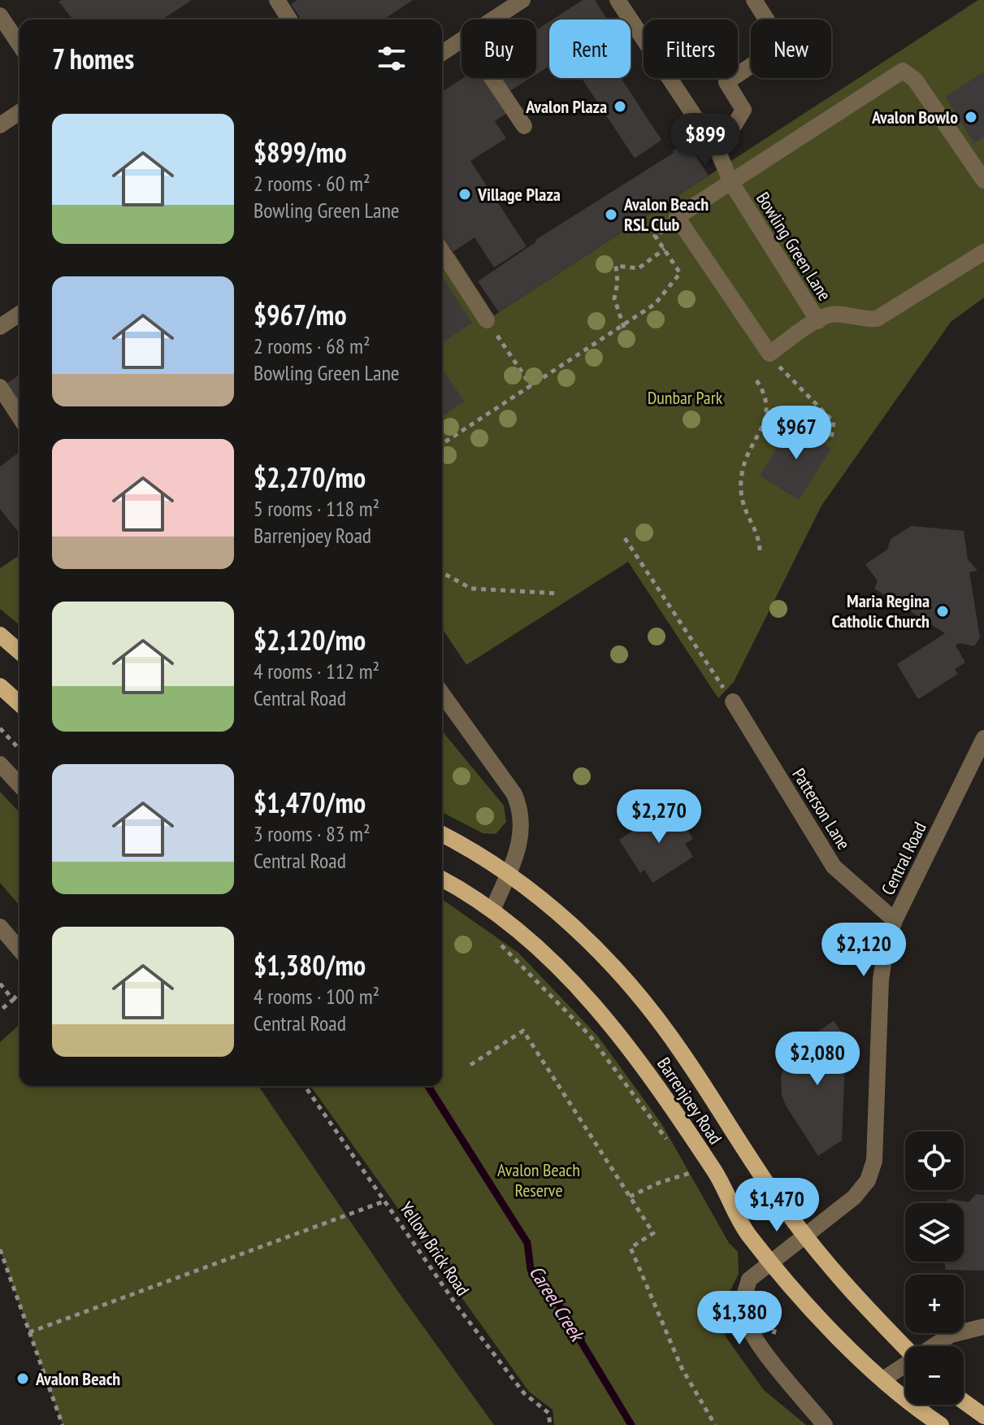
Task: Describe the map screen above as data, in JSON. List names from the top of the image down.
{
  "streets": {
    "main road": ["Barrenjoey Road"],
    "street": ["Bowling Green Lane", "Patterson Lane", "Central Road"],
    "path": ["Yellow Brick Road"]
  },
  "crossings": [
    ["Patterson Lane", "Central Road"],
    ["Central Road", "Barrenjoey Road"]
  ],
  "water": ["Careel Creek"],
  "parks": ["Dunbar Park", "Avalon Beach Reserve"],
  "places": [
    "Avalon Plaza",
    "Avalon Bowlo",
    "Village Plaza",
    "Avalon Beach RSL Club",
    "Maria Regina Catholic Church",
    "Avalon Beach"
  ],
  "page": {
    "chip": [
      "Buy",
      "Rent",
      "Filters",
      "New"
    ],
    "heading": "7 homes",
    "list": [
      {
        "name": "$899/mo",
        "note": "2 rooms · 60 m² · Bowling Green Lane"
      },
      {
        "name": "$967/mo",
        "note": "2 rooms · 68 m² · Bowling Green Lane"
      },
      {
        "name": "$2,270/mo",
        "note": "5 rooms · 118 m² · Barrenjoey Road"
      },
      {
        "name": "$2,120/mo",
        "note": "4 rooms · 112 m² · Central Road"
      },
      {
        "name": "$1,470/mo",
        "note": "3 rooms · 83 m² · Central Road"
      },
      {
        "name": "$1,380/mo",
        "note": "4 rooms · 100 m² · Central Road"
      }
    ],
    "price": [
      "$899",
      "$967",
      "$2,270",
      "$2,120",
      "$2,080",
      "$1,470",
      "$1,380"
    ],
    "map_buttons": ["+", "−"]
  }
}
